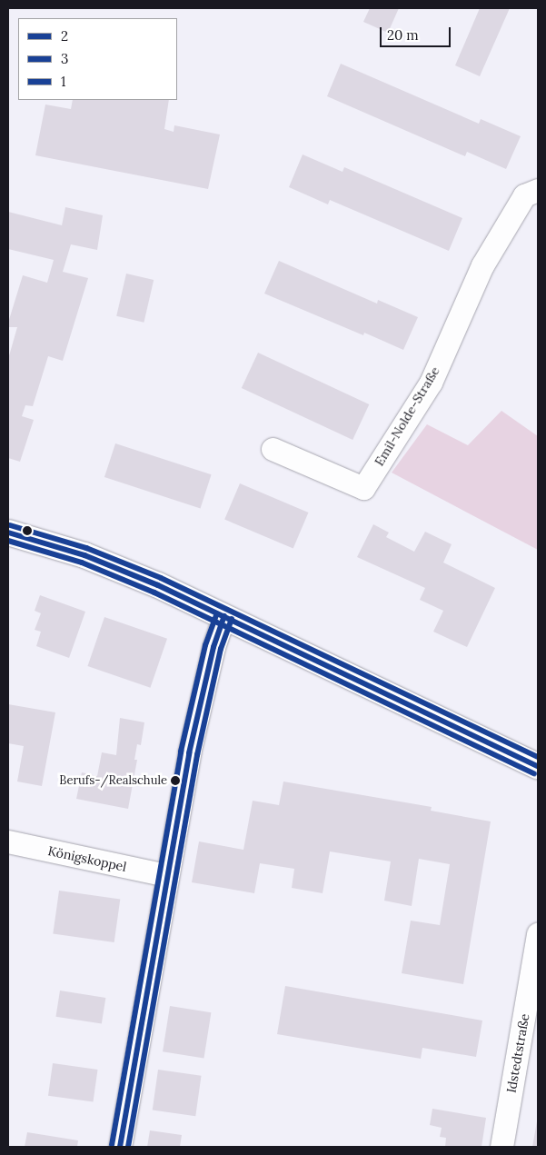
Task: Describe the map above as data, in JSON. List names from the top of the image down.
{
  "streets": {
    "street": ["Emil-Nolde-Straße", "Königskoppel", "Idstedtstraße"]
  },
  "places": ["Berufs-/Realschule"],
  "lines": ["transit line 1", "transit line 2", "transit line 3"],
  "legend": ["2", "3", "1"],
  "scale_bar": "20 m"
}
